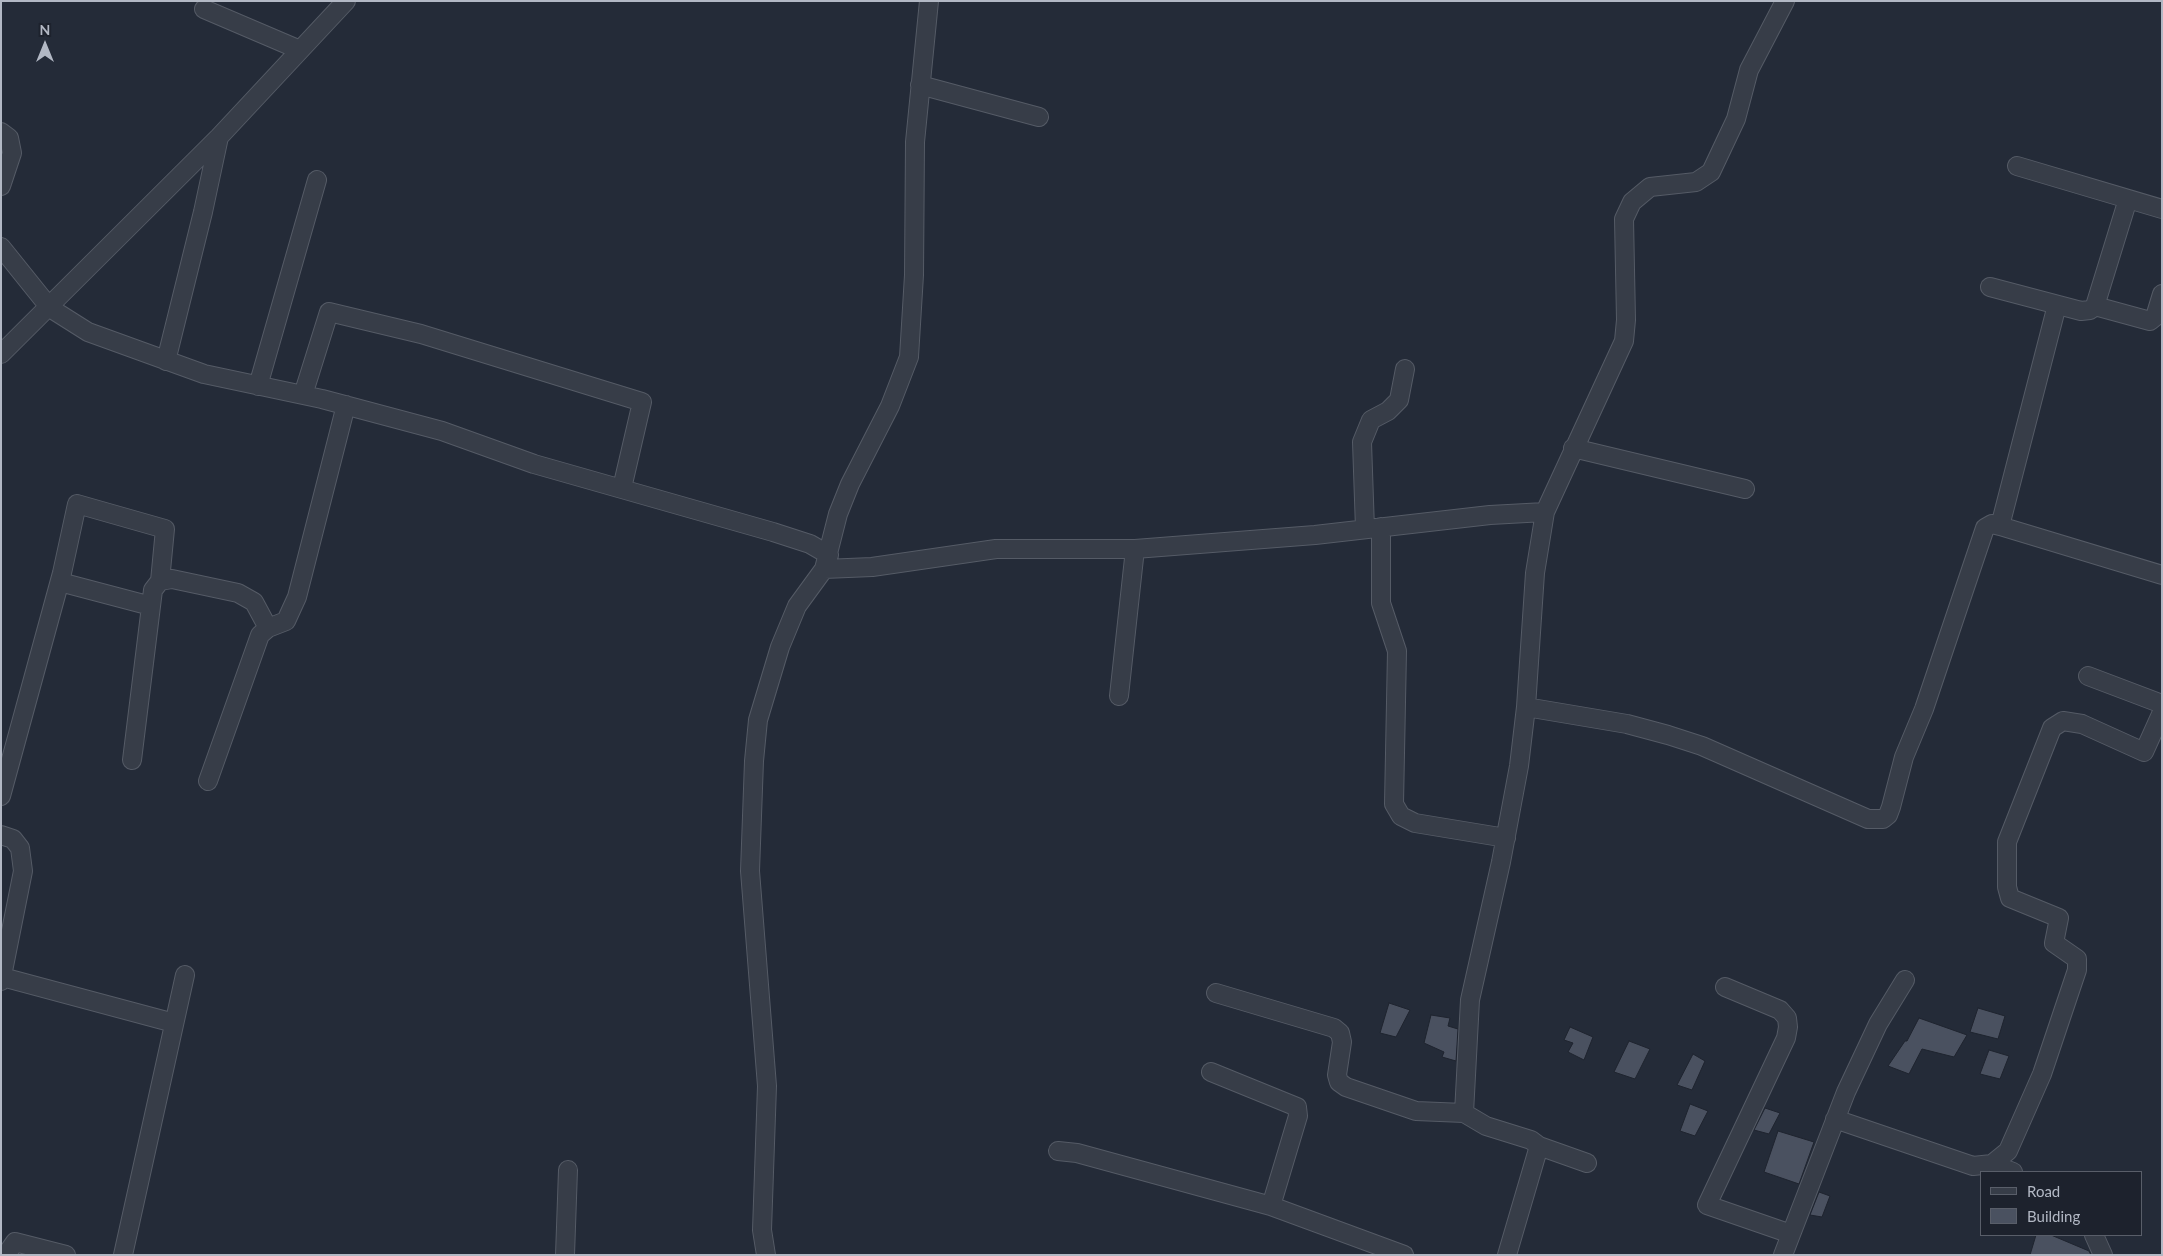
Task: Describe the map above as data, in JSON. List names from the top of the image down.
{
  "legend": ["Road", "Building"],
  "north": "top"
}
